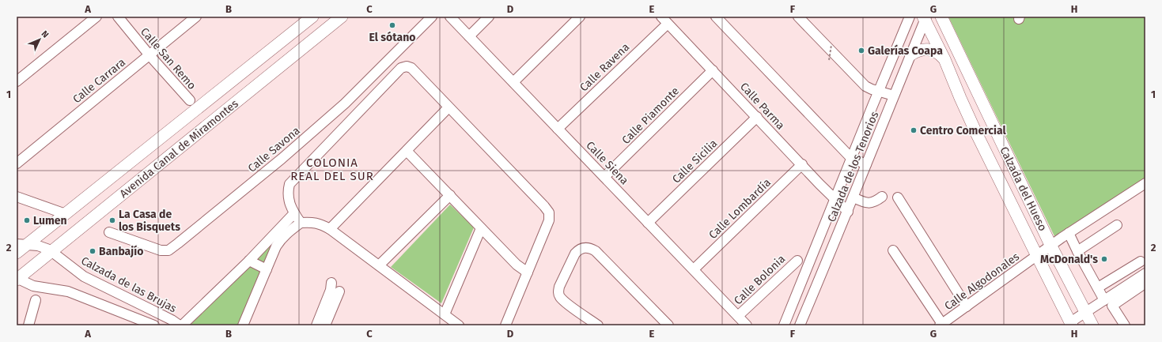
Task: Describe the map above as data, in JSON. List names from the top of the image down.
{
  "streets": {
    "main road": ["Avenida Canal de Miramontes", "Calzada del Hueso"],
    "street": [
      "Calle San Remo",
      "Calle Ravena",
      "Calle Carrara",
      "Calle Parma",
      "Calle Piamonte",
      "Calle Savona",
      "Calle Sicilia",
      "Calle Siena",
      "Calzada de los Tenorios",
      "Calle Lombardía",
      "Calle Bolonia",
      "Calle Algodonales",
      "Calzada de las Brujas"
    ]
  },
  "crossings": [
    ["Calle San Remo", "Calle Carrara"],
    ["Calle Ravena", "Calle Parma"],
    ["Calle Ravena", "Calle Siena"],
    ["Calle Parma", "Calle Piamonte"],
    ["Calle Parma", "Calle Sicilia"],
    ["Calle Parma", "Calzada de los Tenorios"],
    ["Calle Parma", "Calle Lombardía"],
    ["Calle Piamonte", "Calle Siena"],
    ["Avenida Canal de Miramontes", "Calzada de las Brujas"],
    ["Calle Sicilia", "Calle Siena"],
    ["Calle Siena", "Calle Lombardía"],
    ["Calle Siena", "Calle Bolonia"],
    ["Calzada de los Tenorios", "Calzada del Hueso"],
    ["Calzada del Hueso", "Calle Algodonales"]
  ],
  "districts": ["COLONIA REAL DEL SUR"],
  "places": [
    "El sótano",
    "Galerías Coapa",
    "Centro Comercial",
    "Lumen",
    "La Casa de los Bisquets",
    "Banbajío",
    "McDonald's"
  ],
  "north": "top right",
  "grid": {
    "columns": [
      "A",
      "B",
      "C",
      "D",
      "E",
      "F",
      "G",
      "H"
    ],
    "rows": ["1", "2"]
  }
}
